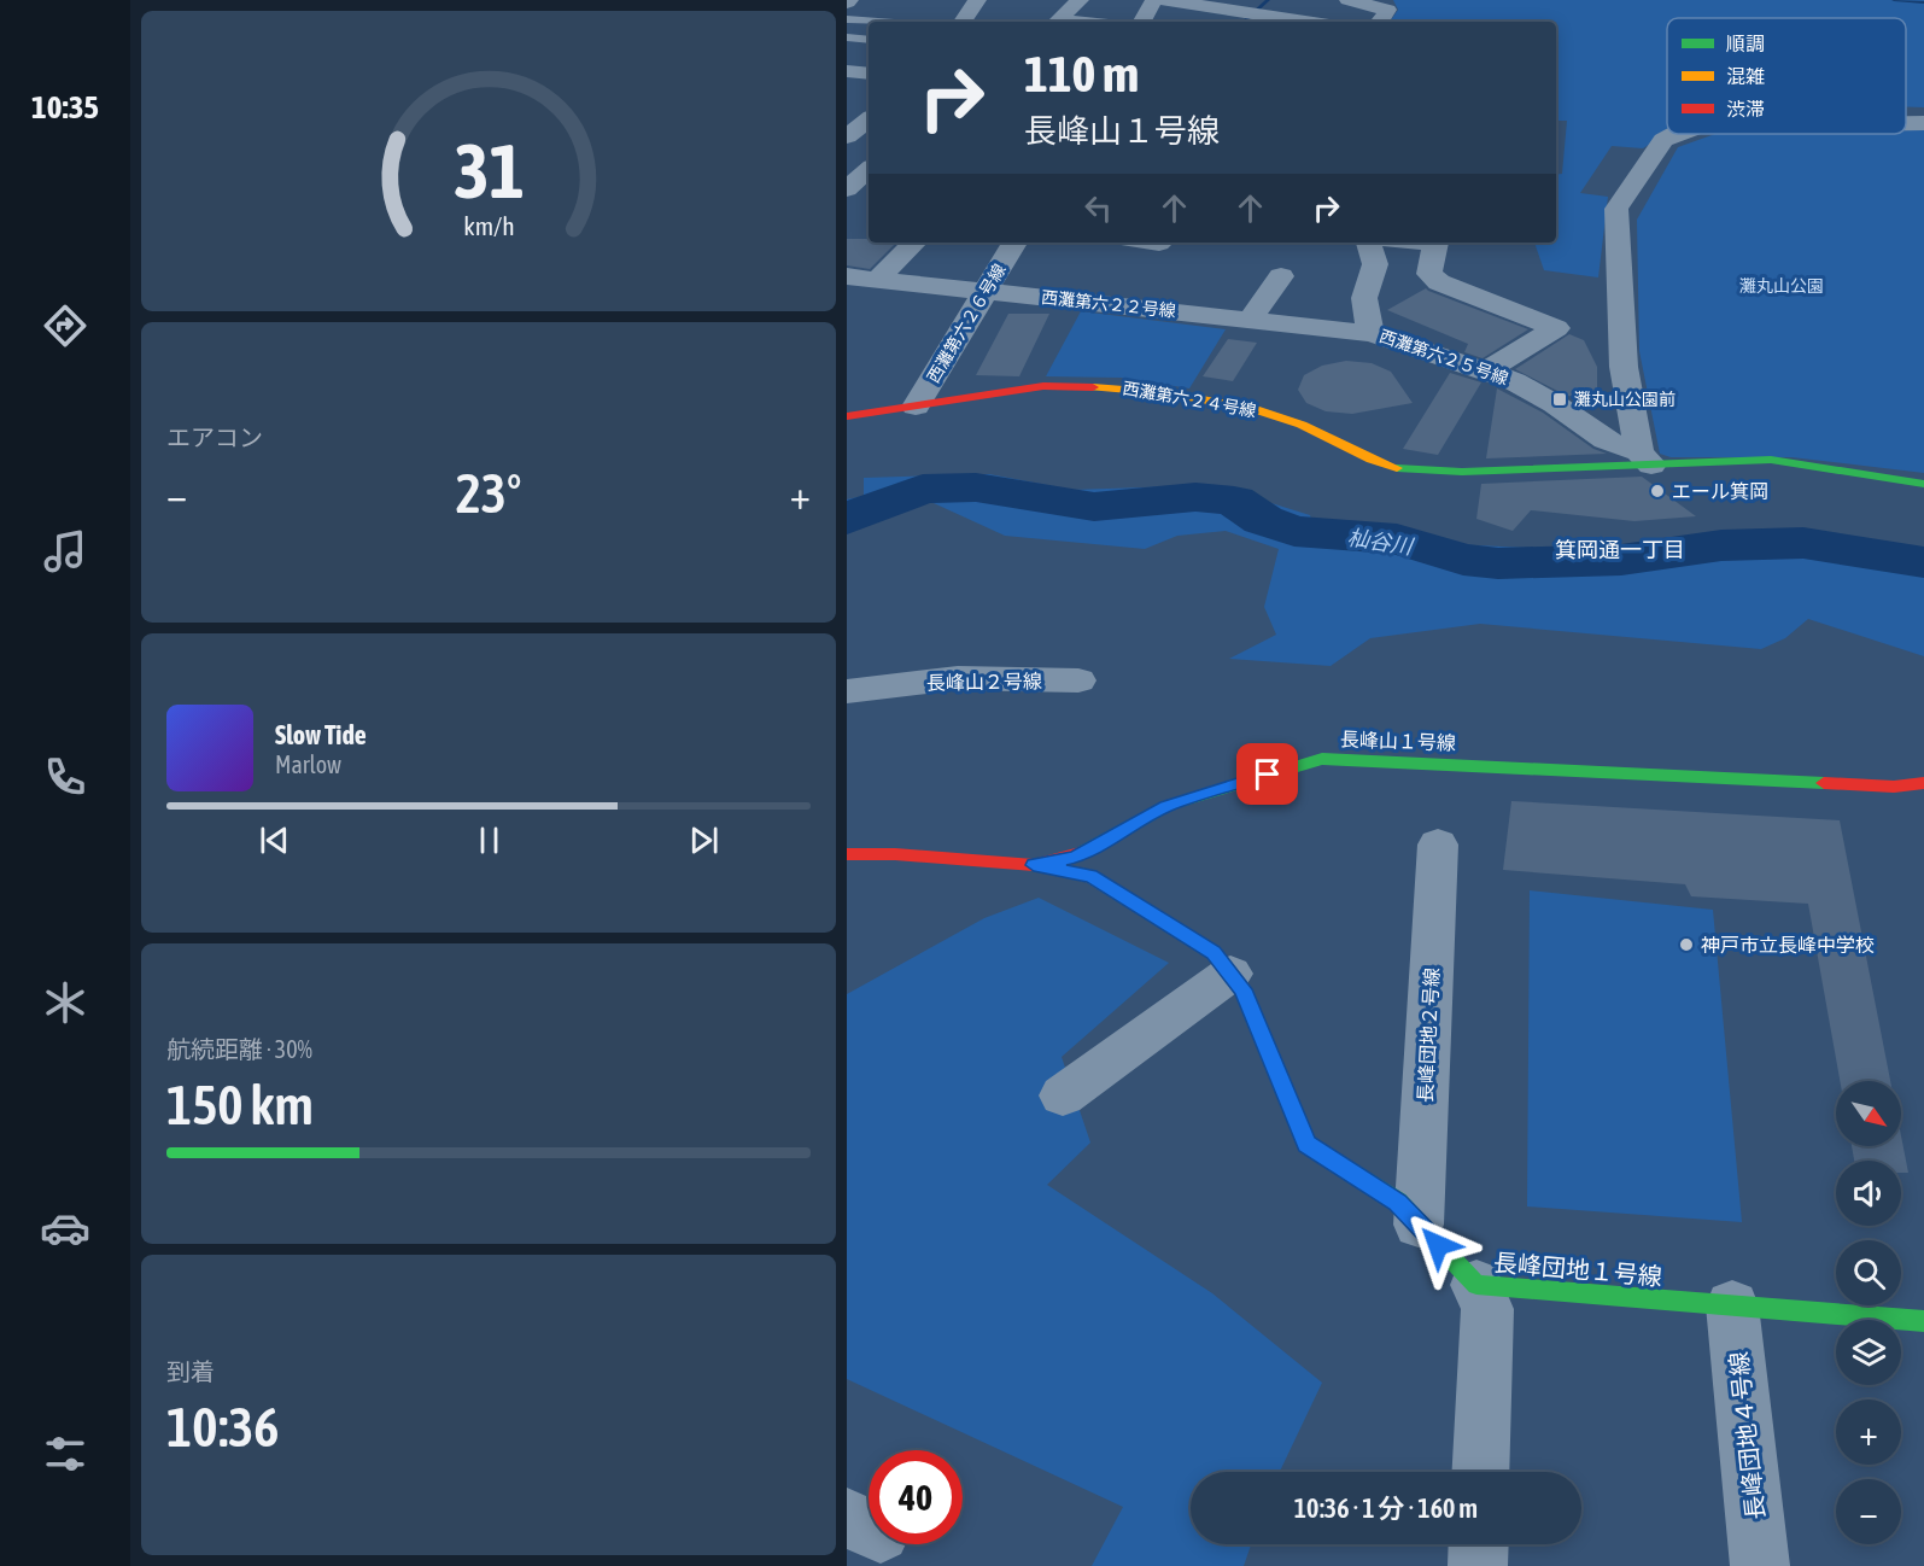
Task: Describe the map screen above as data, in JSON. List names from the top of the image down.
{
  "streets": {
    "street": [
      "西灘第六２２号線",
      "西灘第六２６号線",
      "西灘第六２５号線",
      "西灘第六２４号線",
      "長峰山２号線",
      "長峰山１号線",
      "長峰団地２号線",
      "長峰団地１号線",
      "長峰団地４号線"
    ]
  },
  "crossings": [
    ["西灘第六２２号線", "西灘第六２６号線"],
    ["西灘第六２２号線", "西灘第六２５号線"],
    ["西灘第六２６号線", "西灘第六２４号線"],
    ["西灘第六２５号線", "西灘第六２４号線"],
    ["長峰山１号線", "長峰団地１号線"],
    ["長峰団地２号線", "長峰団地１号線"],
    ["長峰団地１号線", "長峰団地４号線"]
  ],
  "districts": ["箕岡通一丁目"],
  "water": ["杣谷川"],
  "parks": ["灘丸山公園"],
  "places": {
    "transit": ["灘丸山公園前"],
    "other": ["エール箕岡", "神戸市立長峰中学校"]
  },
  "legend": ["順調", "混雑", "渋滞"],
  "north": "bottom right",
  "page": {
    "tabs": "10:35",
    "turn": ["110 m", "長峰山１号線"],
    "tile": [
      "エアコン",
      ["航続距離 · 30%", "150 km"],
      ["到着", "10:36"]
    ],
    "heat": ["−", "23°", "+"],
    "song": ["Slow Tide", "Marlow"],
    "map_buttons": ["+", "−"],
    "limit": "40",
    "trip": "10:36 · 1 分 · 160 m",
    "gauge": ["31", "km/h"]
  }
}
